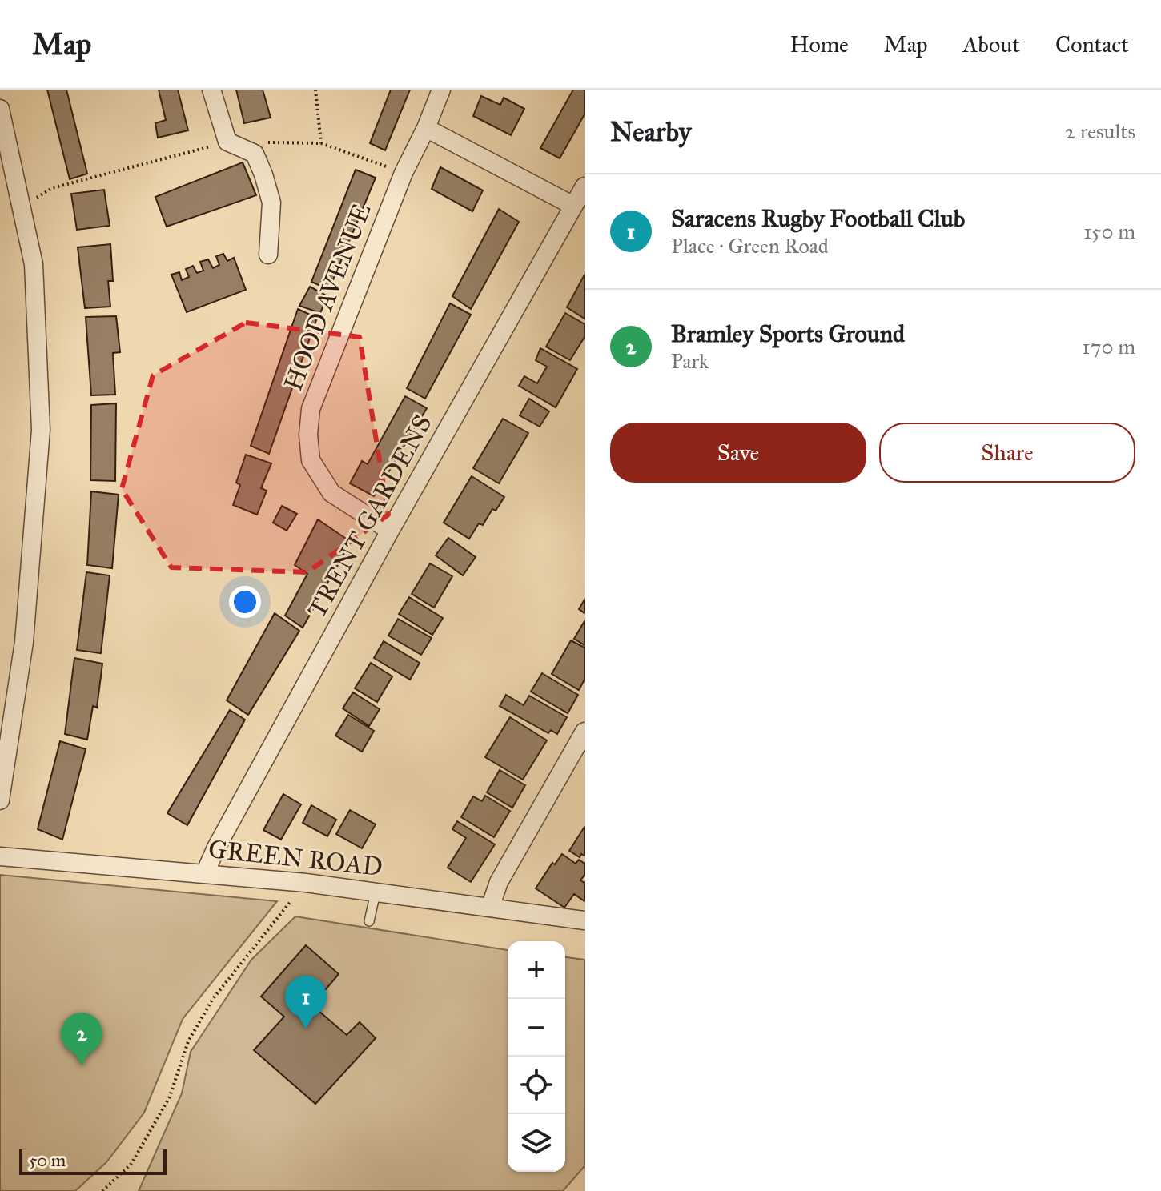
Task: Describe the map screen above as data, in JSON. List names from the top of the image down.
{
  "streets": {
    "street": ["HOOD AVENUE", "TRENT GARDENS", "GREEN ROAD"]
  },
  "crossings": [
    ["HOOD AVENUE", "TRENT GARDENS"],
    ["TRENT GARDENS", "GREEN ROAD"]
  ],
  "scale_bar": "50 m",
  "page": {
    "header": "Map",
    "nav": [
      "Home",
      "Map",
      "About",
      "Contact"
    ],
    "heading": ["Nearby", "2 results"],
    "list": [
      {
        "mark": "1",
        "name": "Saracens Rugby Football Club",
        "note": "Place · Green Road",
        "value": "150 m"
      },
      {
        "mark": "2",
        "name": "Bramley Sports Ground",
        "note": "Park",
        "value": "170 m"
      }
    ],
    "buttons": ["Save", "Share"],
    "map_buttons": ["+", "−"],
    "pins": ["1", "2"],
    "scale": "50 m"
  }
}
